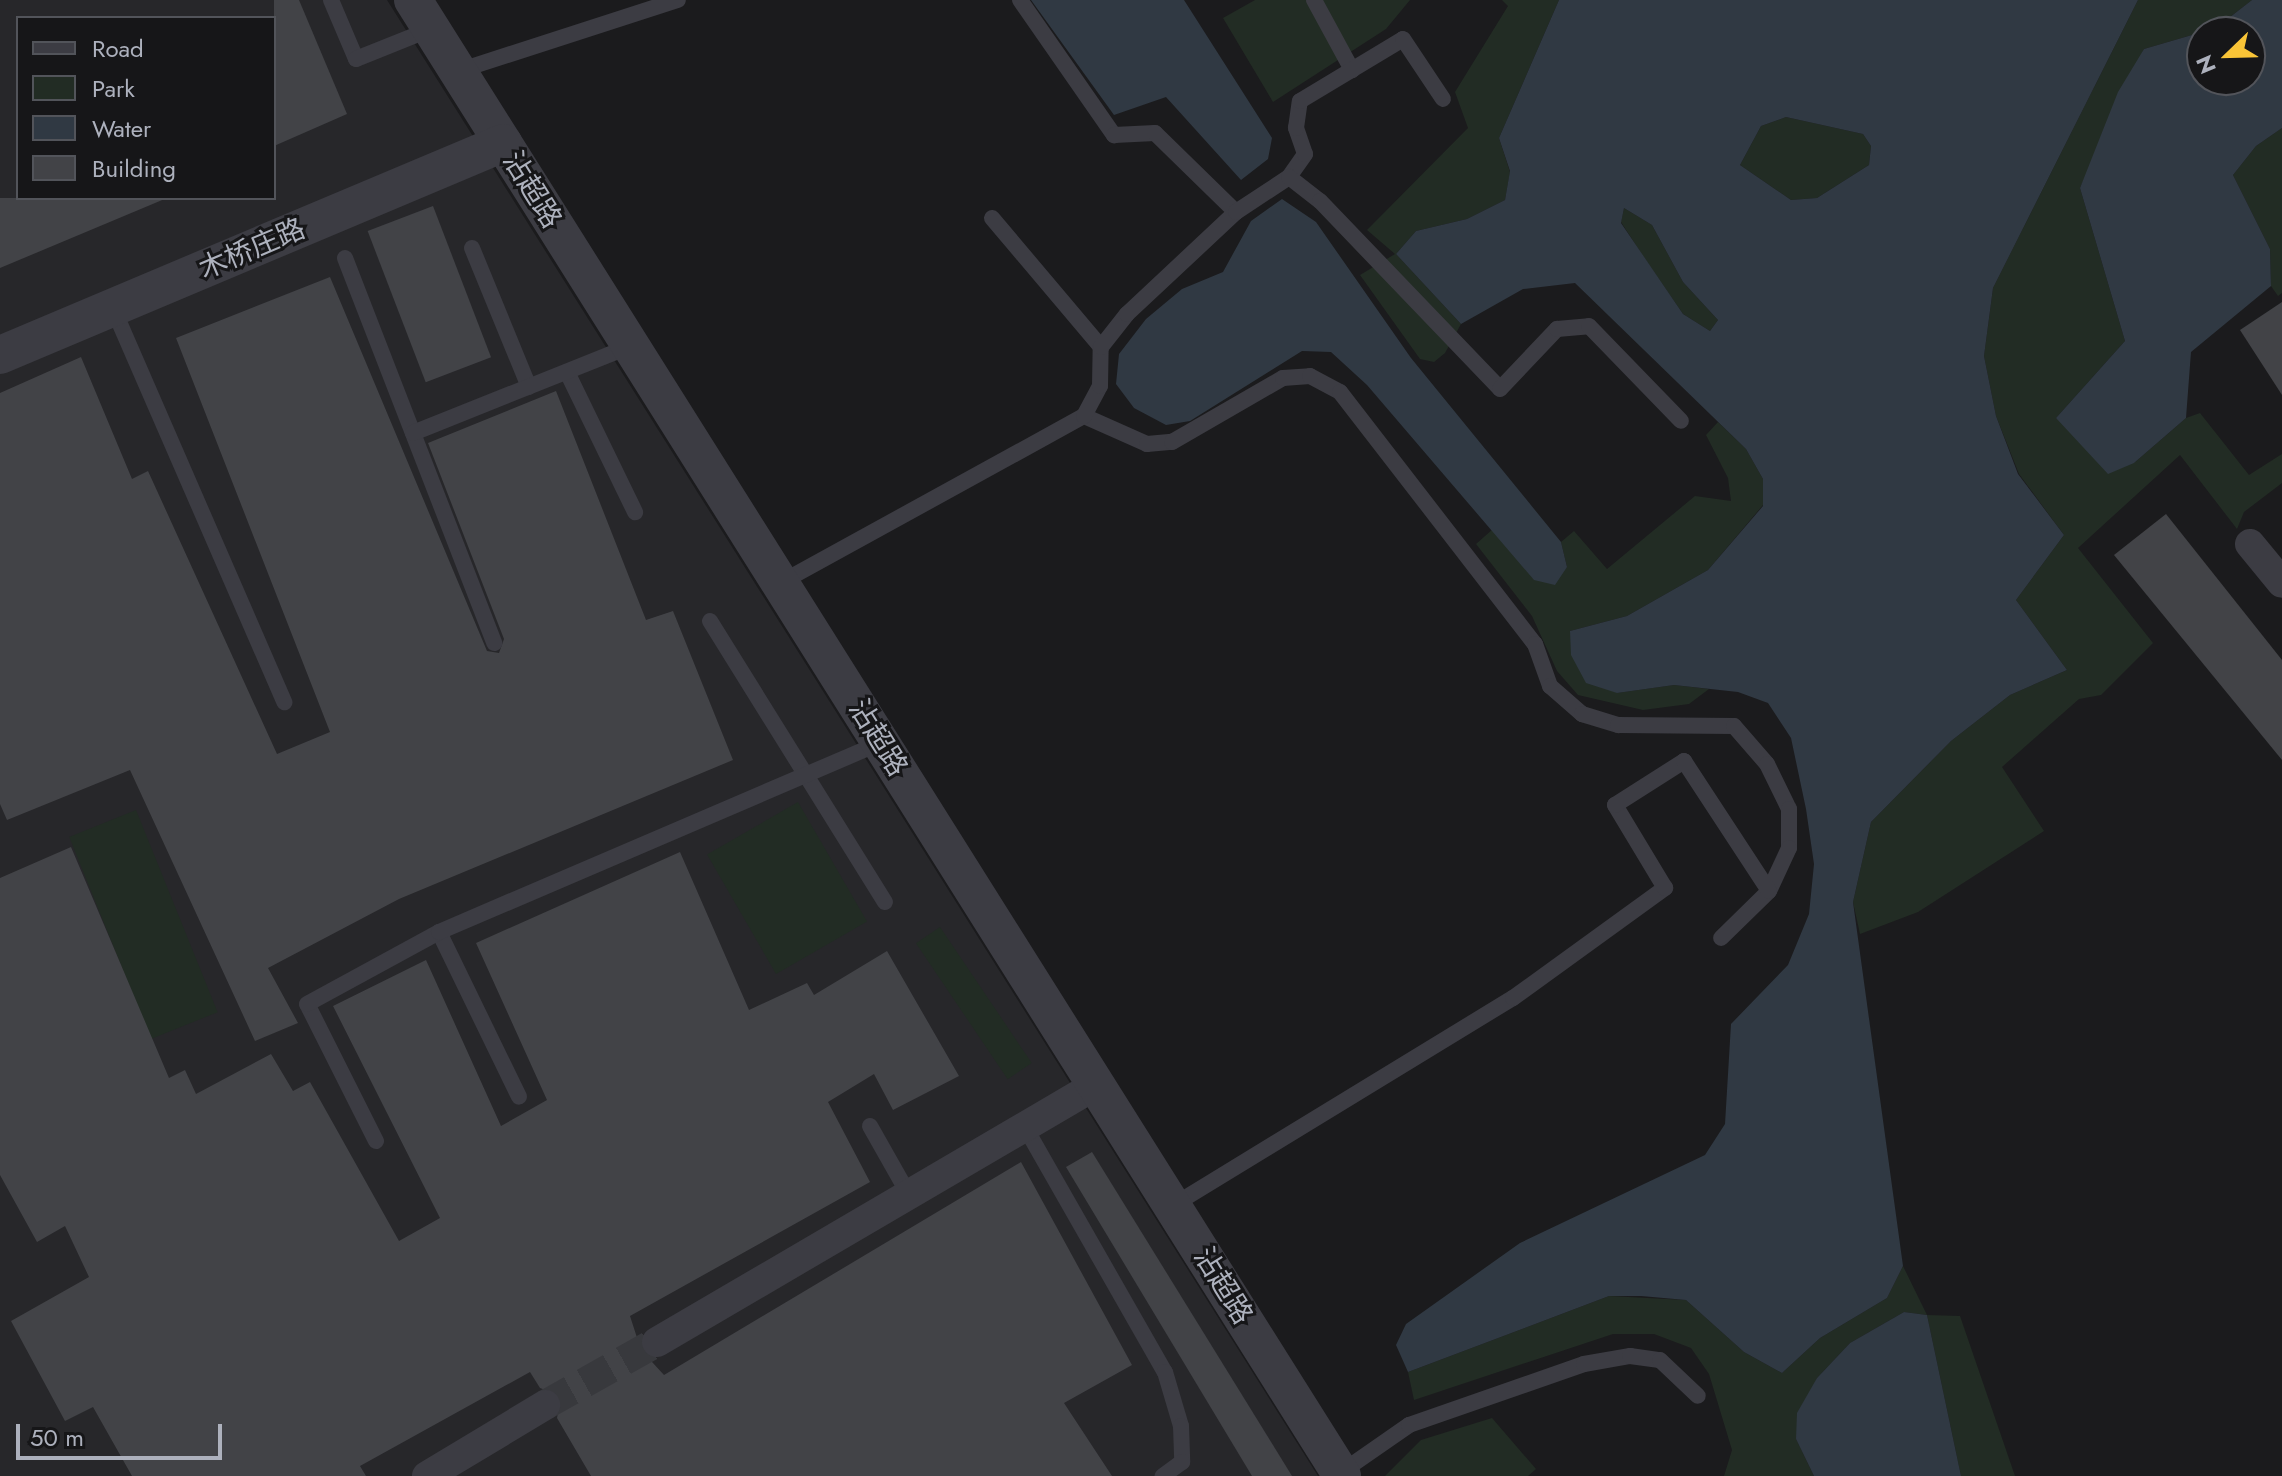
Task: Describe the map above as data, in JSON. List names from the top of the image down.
{
  "streets": {
    "street": ["沾超路", "木桥庄路"]
  },
  "crossings": [
    ["沾超路", "木桥庄路"]
  ],
  "legend": [
    "Road",
    "Park",
    "Water",
    "Building"
  ],
  "scale_bar": "50 m",
  "north": "bottom left"
}
